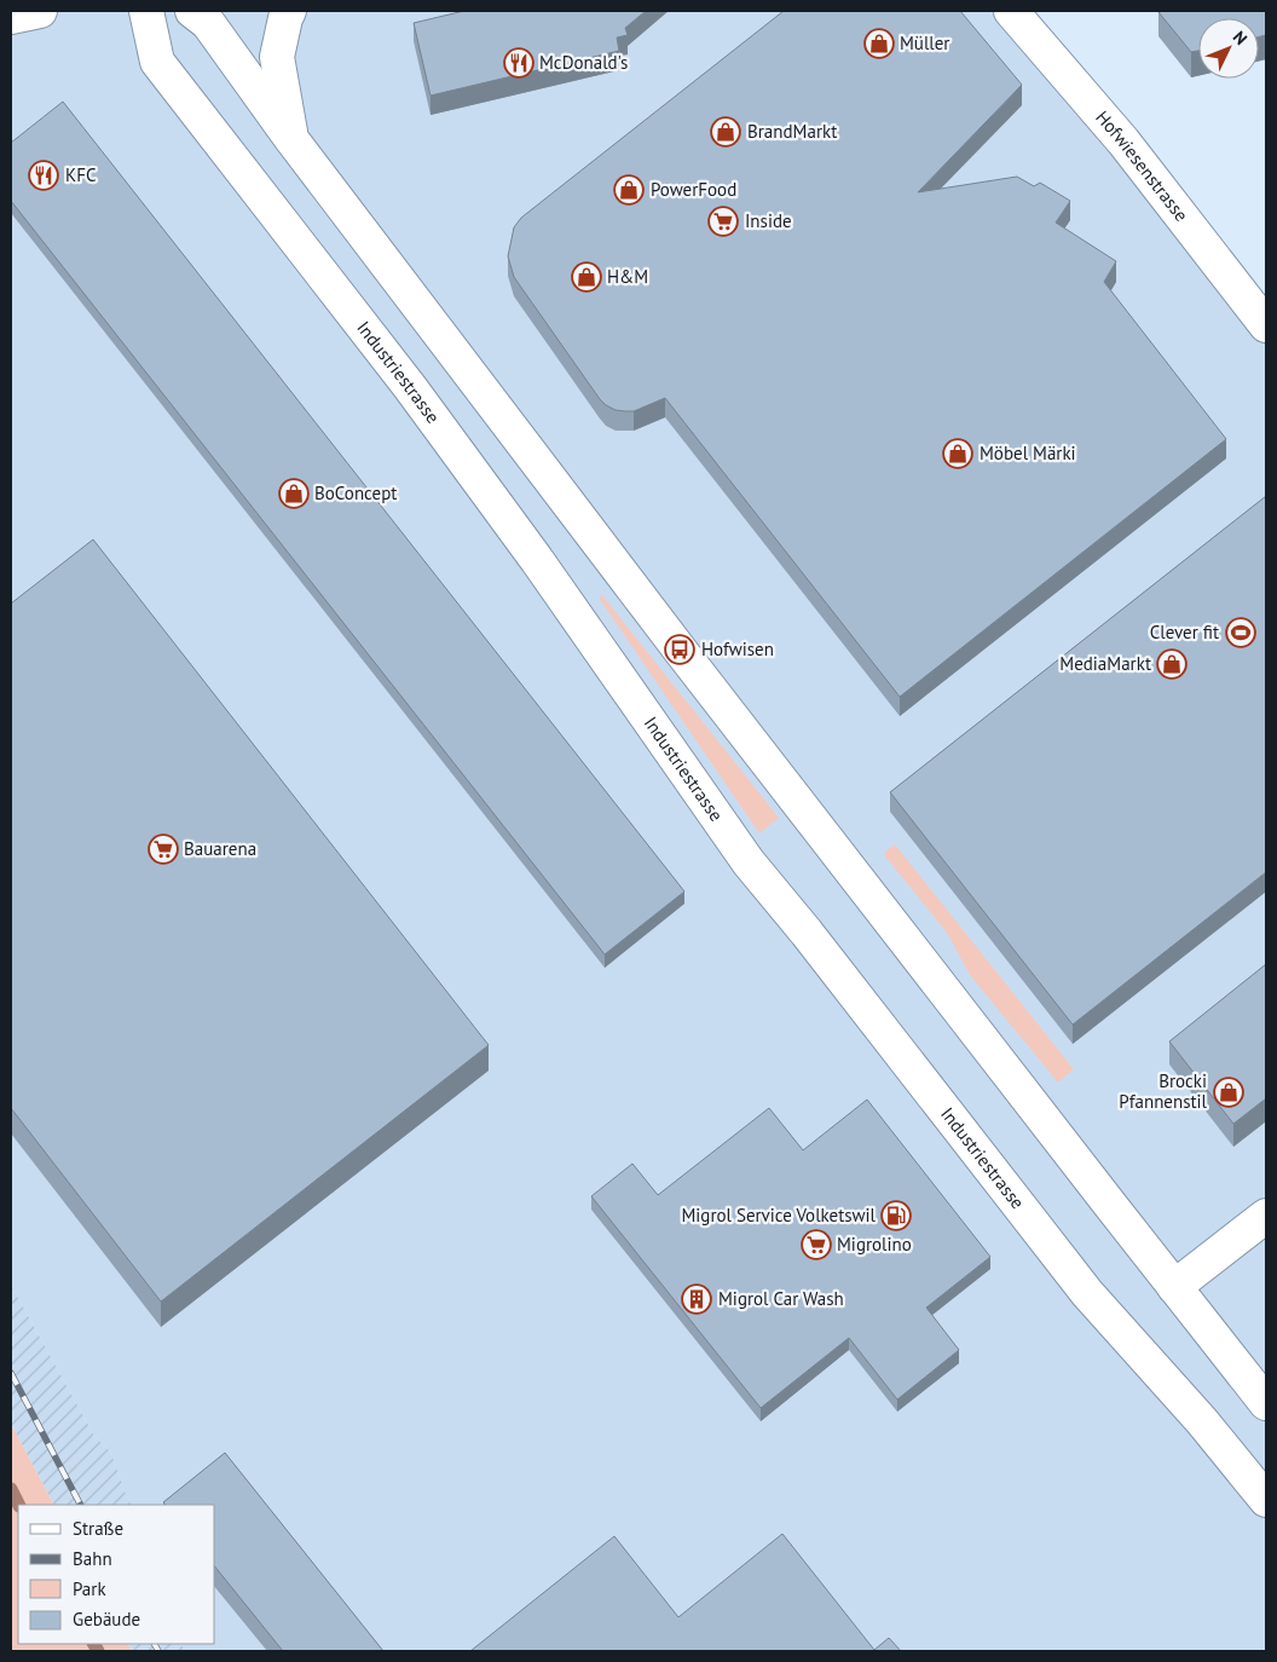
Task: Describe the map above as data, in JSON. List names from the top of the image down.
{
  "streets": {
    "main road": ["Hofwiesenstrasse", "Industriestrasse"]
  },
  "places": {
    "shop": [
      "Müller",
      "BrandMarkt",
      "PowerFood",
      "H&M",
      "Möbel Märki",
      "BoConcept",
      "MediaMarkt",
      "Brocki Pfannenstil"
    ],
    "restaurant": ["McDonald's", "KFC"],
    "supermarket": ["Inside", "Bauarena", "Migrolino"],
    "sports": ["Clever fit"],
    "bus stop": ["Hofwisen"],
    "fuel station": ["Migrol Service Volketswil"],
    "building": ["Migrol Car Wash"]
  },
  "legend": [
    "Straße",
    "Bahn",
    "Park",
    "Gebäude"
  ],
  "north": "top right"
}
